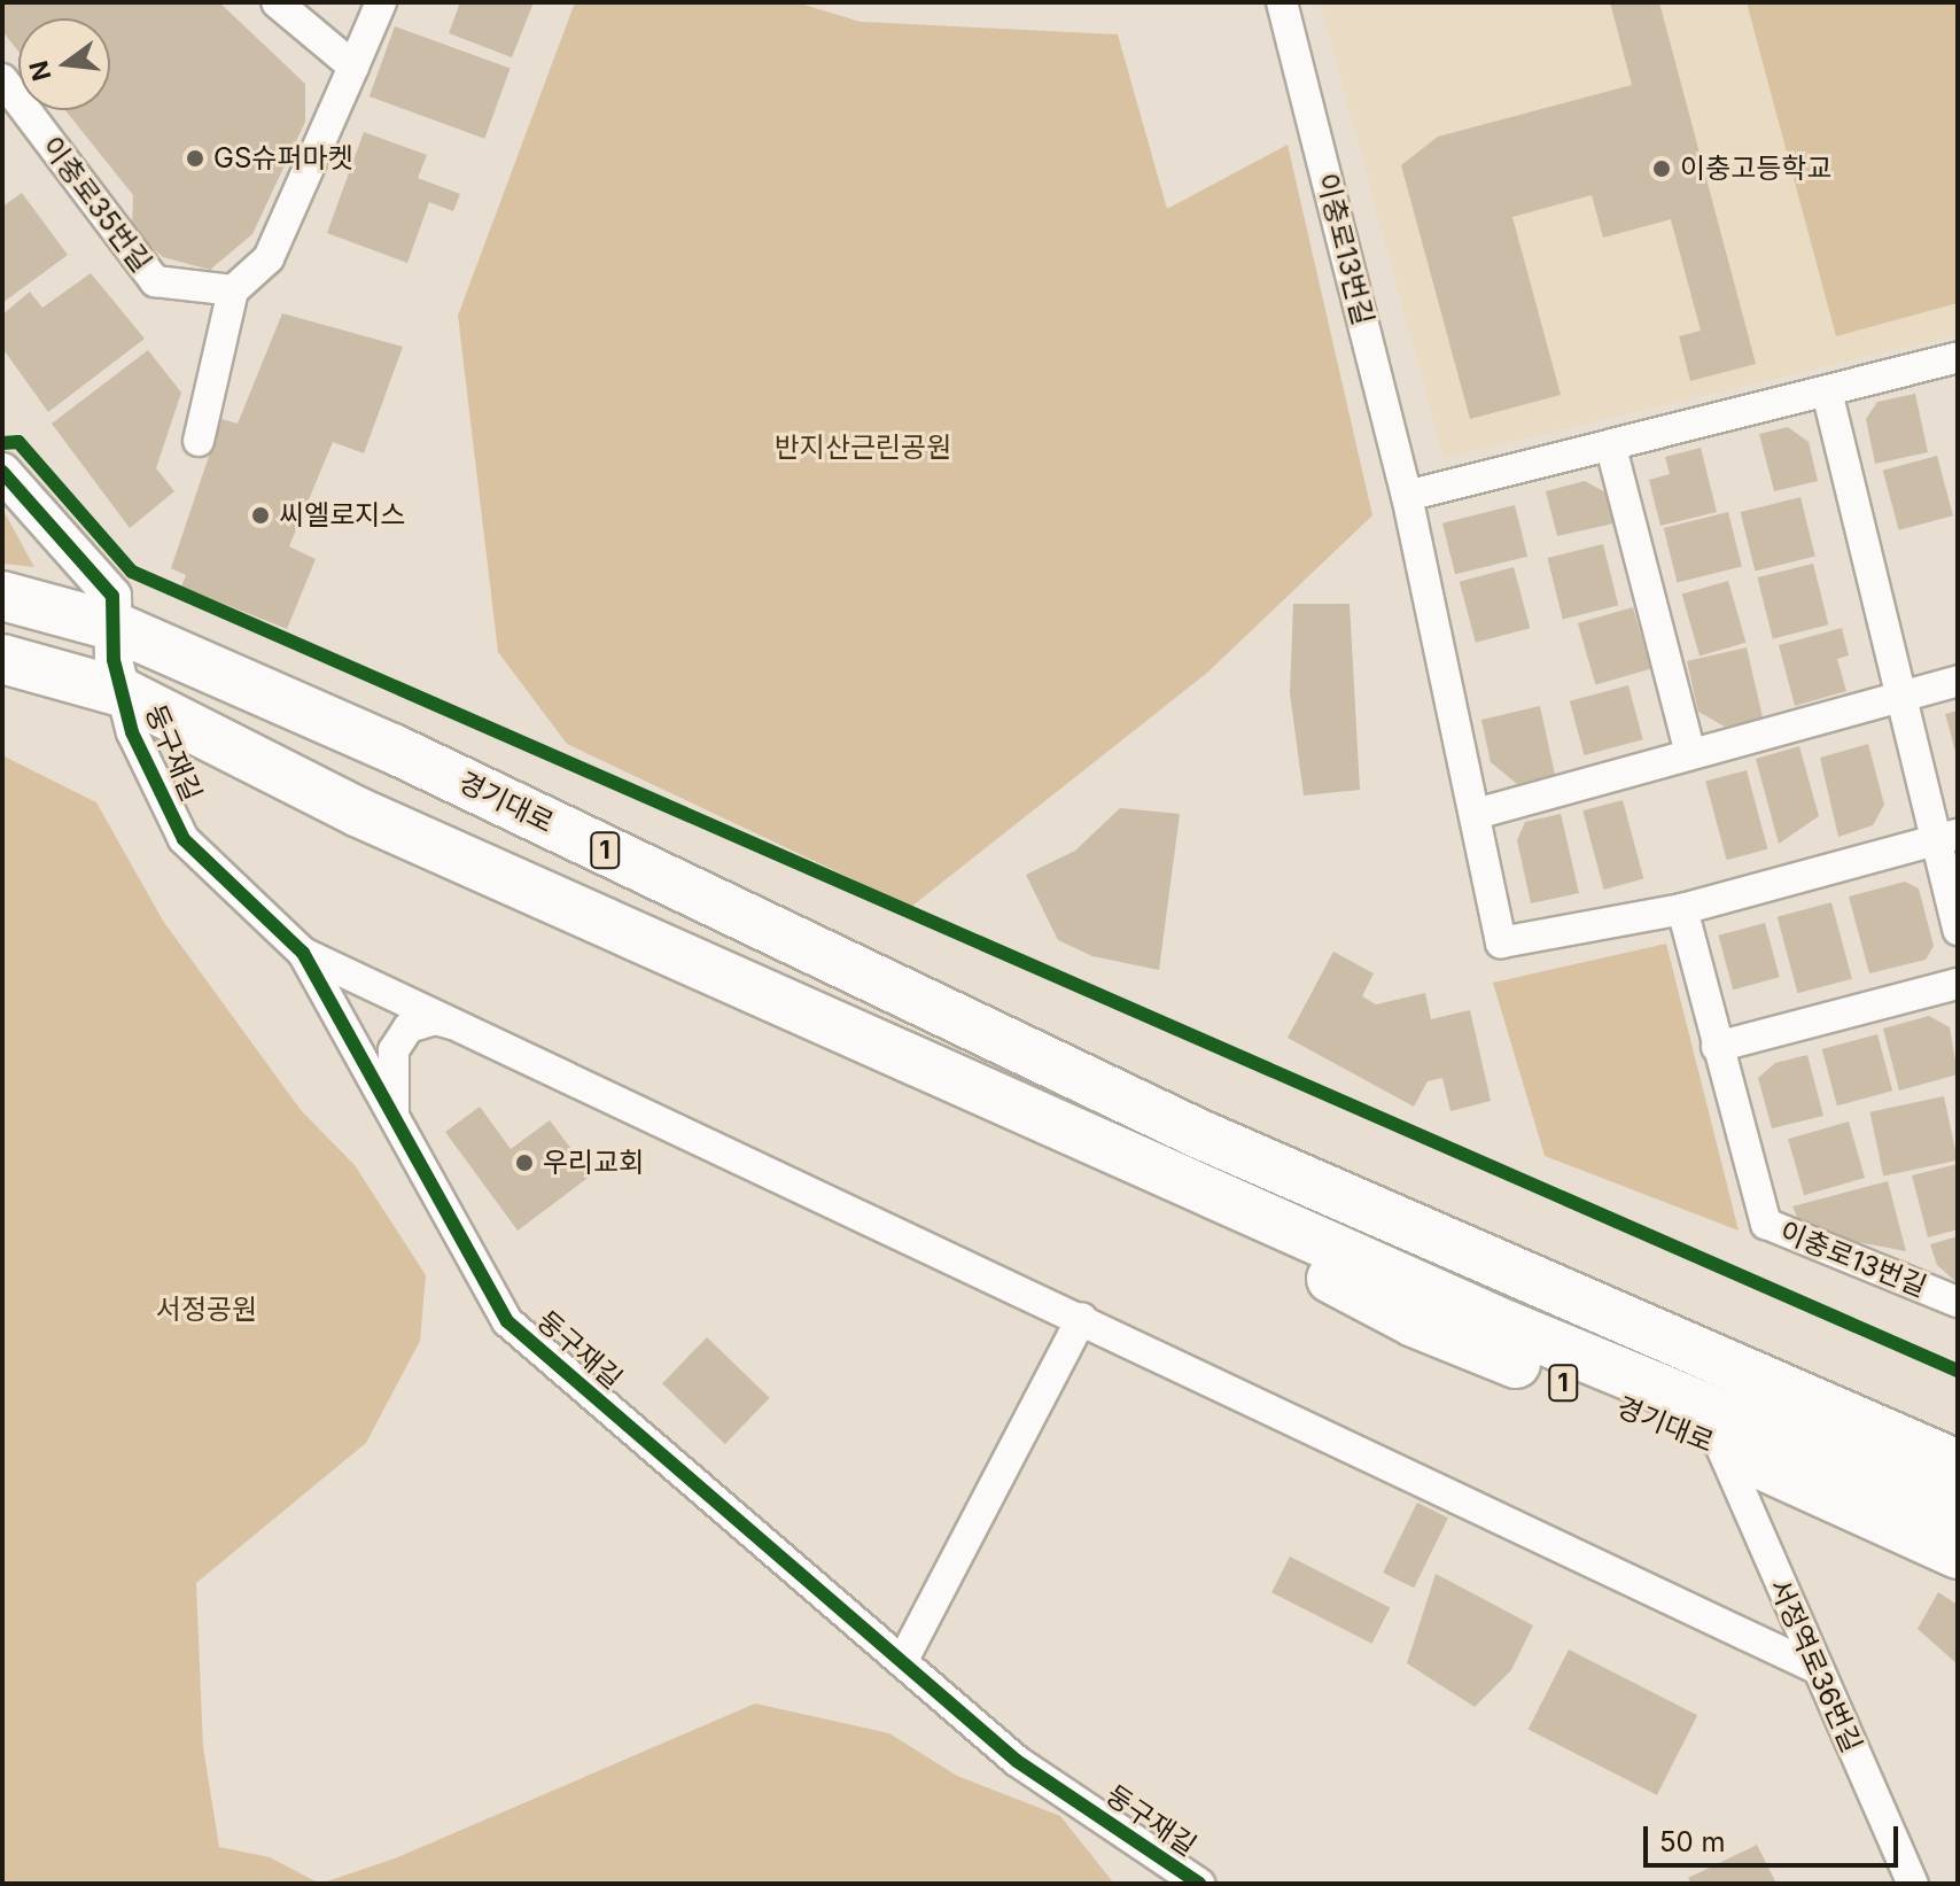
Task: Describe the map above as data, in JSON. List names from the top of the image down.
{
  "streets": {
    "main road": ["경기대로", "1"],
    "street": [
      "이충로35번길",
      "이충로13번길",
      "둥구재길",
      "서정역로36번길"
    ]
  },
  "crossings": [
    ["둥구재길", "경기대로"],
    ["경기대로", "서정역로36번길"]
  ],
  "parks": ["반지산근린공원", "서정공원"],
  "places": [
    "GS슈퍼마켓",
    "이충고등학교",
    "씨엘로지스",
    "우리교회"
  ],
  "scale_bar": "50 m",
  "north": "left"
}
